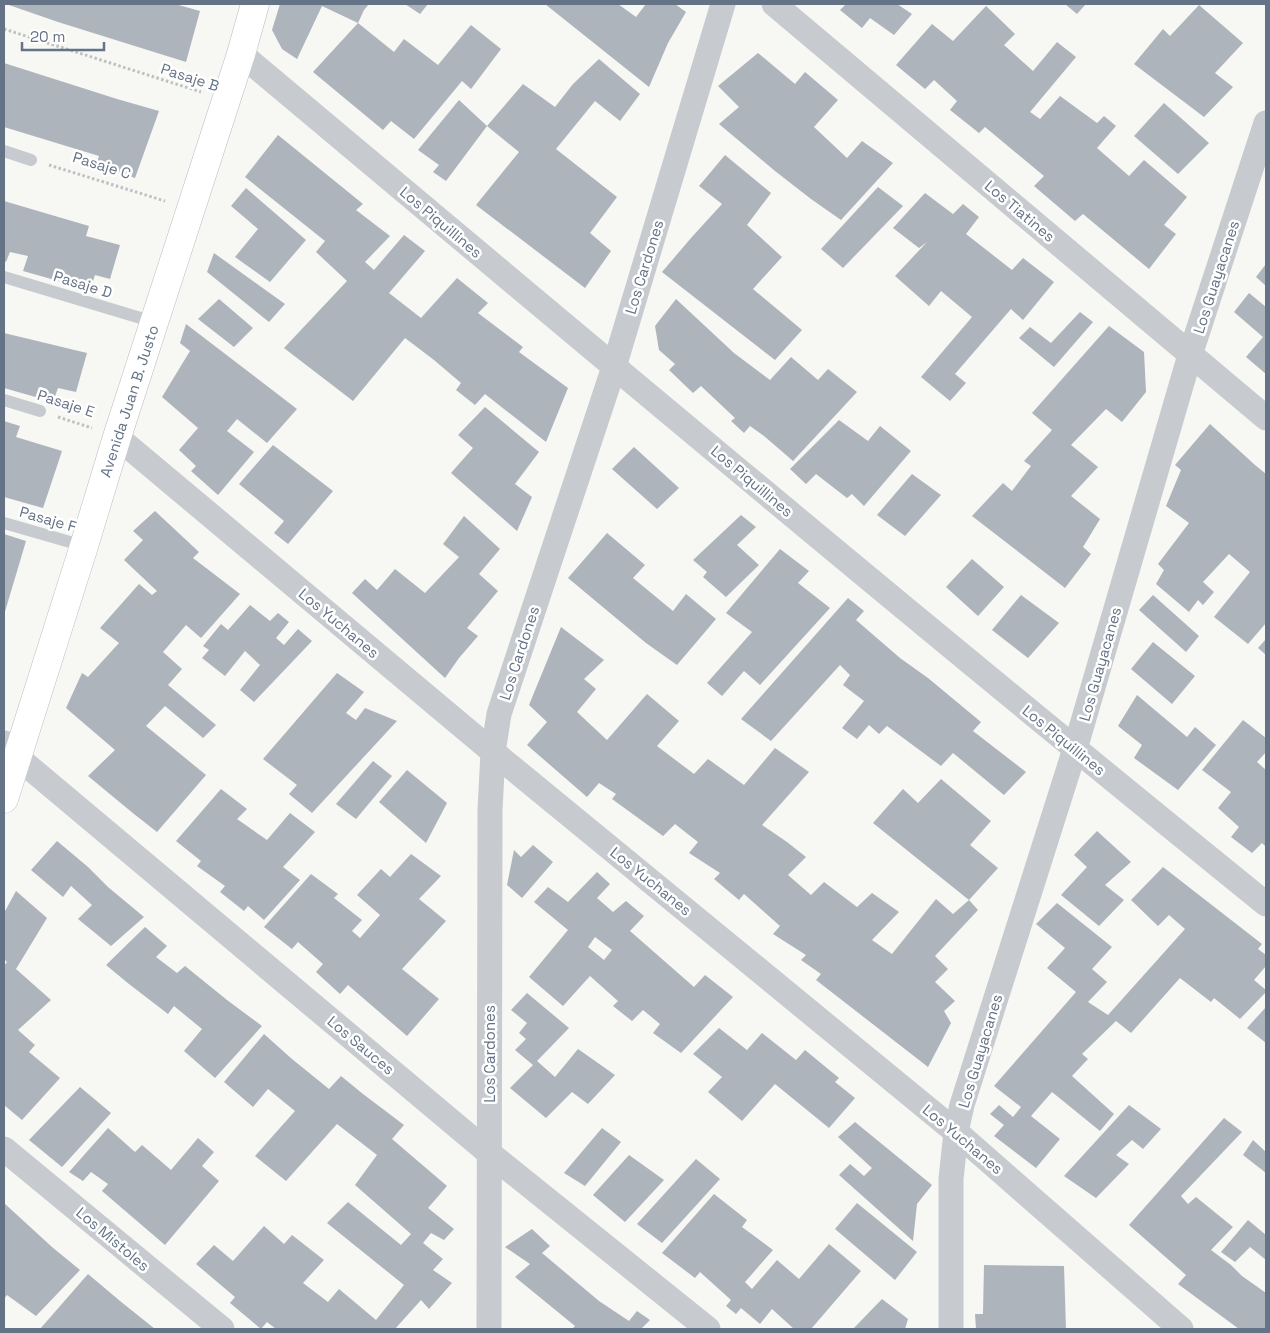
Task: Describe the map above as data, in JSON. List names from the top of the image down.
{
  "streets": {
    "street": [
      "Los Tiatines",
      "Los Piquillines",
      "Los Cardones",
      "Los Guayacanes",
      "Avenida Juan B. Justo",
      "Los Yuchanes",
      "Los Sauces",
      "Los Mistoles"
    ],
    "lane": ["Pasaje D", "Pasaje E", "Pasaje F"],
    "path": ["Pasaje B", "Pasaje C"]
  },
  "crossings": [
    ["Pasaje B", "Avenida Juan B. Justo"],
    ["Pasaje C", "Avenida Juan B. Justo"],
    ["Los Tiatines", "Los Guayacanes"],
    ["Los Piquillines", "Los Cardones"],
    ["Los Piquillines", "Los Guayacanes"],
    ["Los Piquillines", "Avenida Juan B. Justo"],
    ["Los Cardones", "Los Yuchanes"],
    ["Los Cardones", "Los Sauces"],
    ["Los Guayacanes", "Los Yuchanes"],
    ["Pasaje D", "Avenida Juan B. Justo"],
    ["Avenida Juan B. Justo", "Pasaje E"],
    ["Avenida Juan B. Justo", "Pasaje F"],
    ["Avenida Juan B. Justo", "Los Yuchanes"],
    ["Avenida Juan B. Justo", "Los Sauces"],
    ["Pasaje E", "Los Yuchanes"]
  ],
  "scale_bar": "20 m"
}
